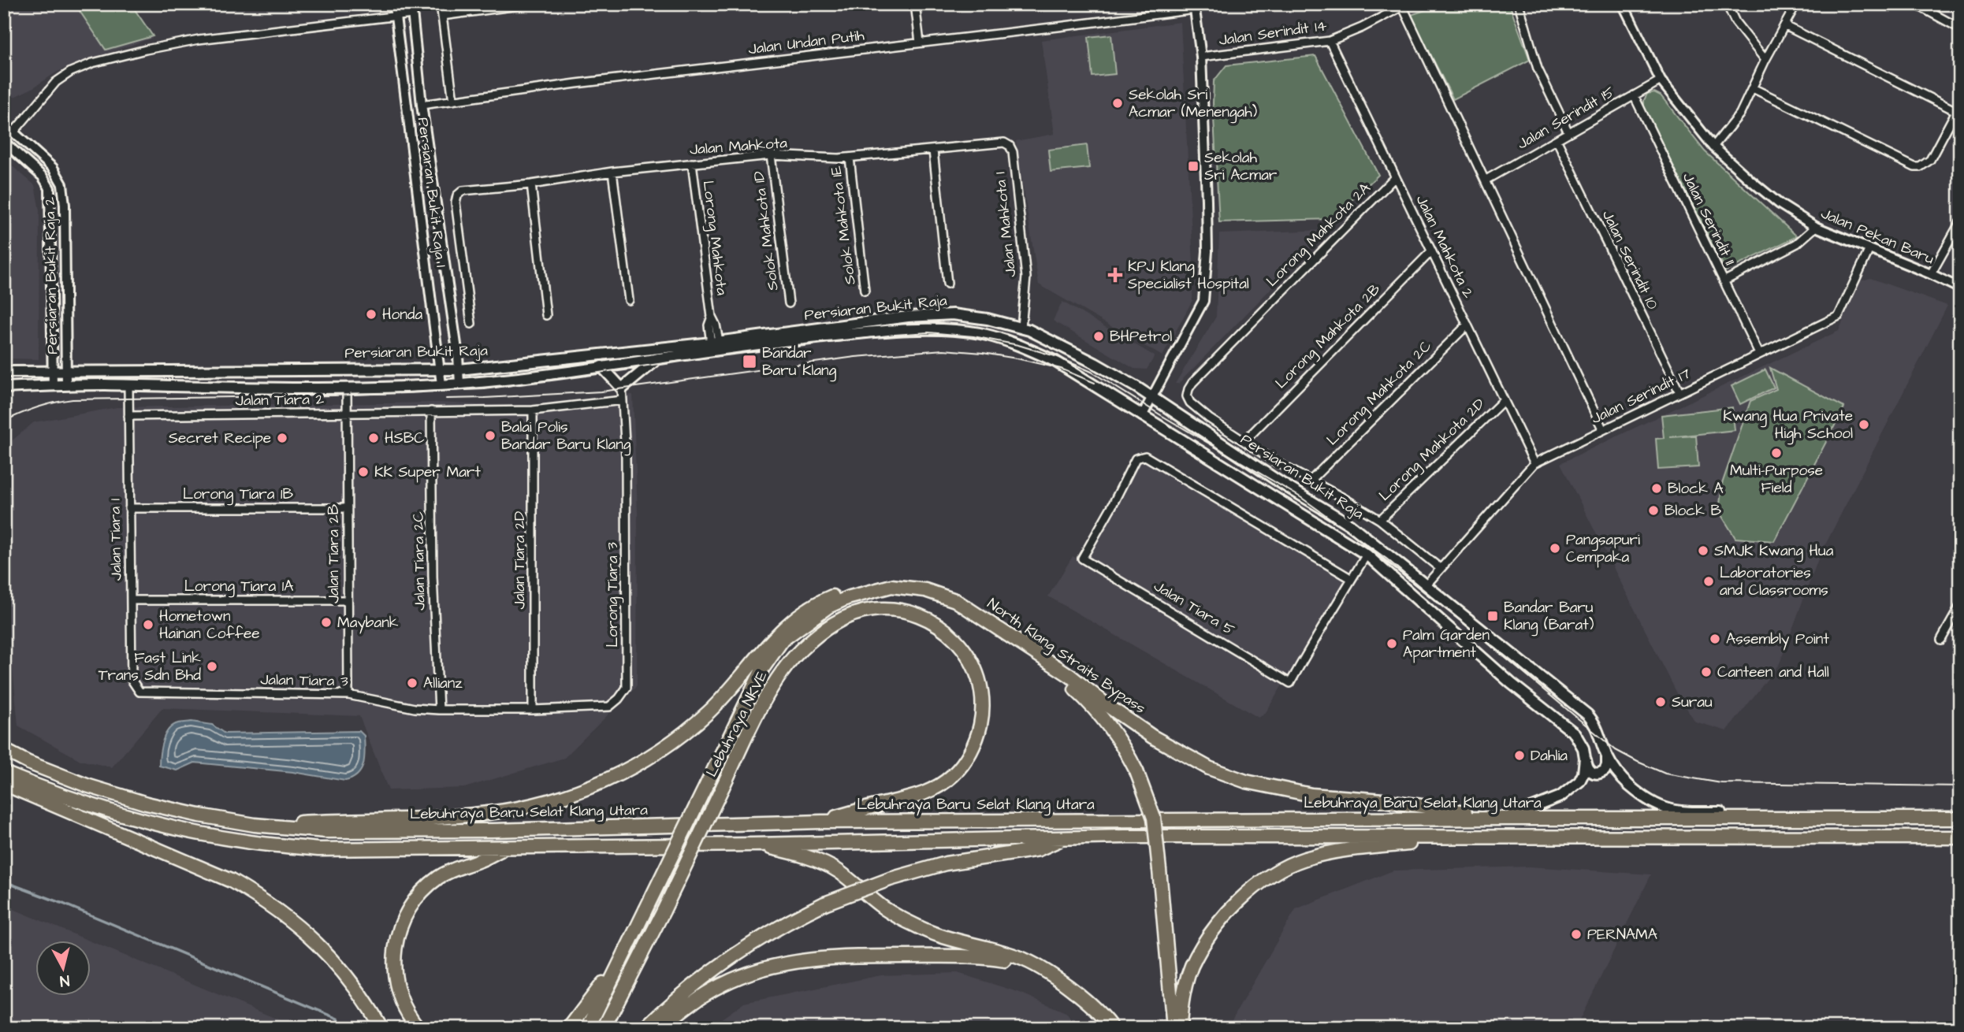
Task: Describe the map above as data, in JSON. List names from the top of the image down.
{
  "streets": {
    "highway": ["North Klang Straits Bypass", "Lebuhraya NKVE", "Lebuhraya Baru Selat Klang Utara"],
    "main road": ["Persiaran Bukit Raja"],
    "street": [
      "Jalan Serindit 14",
      "Jalan Undan Putih",
      "Jalan Serindit 15",
      "Jalan Mahkota",
      "Persiaran Bukit Raja 1",
      "Jalan Serindit 11",
      "Jalan Mahkota 1",
      "Solok Mahkota 1E",
      "Solok Mahkota 1D",
      "Lorong Mahkota 2A",
      "Jalan Pekan Baru",
      "Lorong Mahkota",
      "Jalan Mahkota 2",
      "Jalan Serindit 10",
      "Persiaran Bukit Raja 2",
      "Lorong Mahkota 2B",
      "Lorong Mahkota 2C",
      "Jalan Serindit 17",
      "Jalan Tiara 2",
      "Lorong Mahkota 2D",
      "Lorong Tiara 1B",
      "Jalan Tiara 1",
      "Jalan Tiara 2B",
      "Jalan Tiara 2D",
      "Jalan Tiara 2C",
      "Lorong Tiara 1A",
      "Lorong Tiara 3",
      "Jalan Tiara 5",
      "Jalan Tiara 3"
    ]
  },
  "crossings": [
    ["Jalan Serindit 14", "Jalan Mahkota 2"],
    ["Jalan Undan Putih", "Persiaran Bukit Raja 1"],
    ["Jalan Serindit 15", "Jalan Serindit 11"],
    ["Jalan Serindit 15", "Jalan Pekan Baru"],
    ["Jalan Serindit 15", "Jalan Serindit 10"],
    ["Jalan Mahkota", "Jalan Mahkota 1"],
    ["Jalan Mahkota", "Solok Mahkota 1E"],
    ["Jalan Mahkota", "Solok Mahkota 1D"],
    ["Jalan Mahkota", "Lorong Mahkota"],
    ["Persiaran Bukit Raja 1", "Persiaran Bukit Raja"],
    ["Jalan Serindit 11", "Jalan Serindit 17"],
    ["Jalan Mahkota 1", "Persiaran Bukit Raja"],
    ["Lorong Mahkota 2A", "Jalan Mahkota 2"],
    ["Lorong Mahkota 2A", "Lorong Mahkota 2B"],
    ["Jalan Pekan Baru", "Jalan Serindit 17"],
    ["Lorong Mahkota", "Persiaran Bukit Raja"],
    ["Jalan Mahkota 2", "Lorong Mahkota 2B"],
    ["Jalan Mahkota 2", "Lorong Mahkota 2C"],
    ["Jalan Mahkota 2", "Jalan Serindit 17"],
    ["Jalan Mahkota 2", "Lorong Mahkota 2D"],
    ["Jalan Serindit 10", "Jalan Serindit 17"],
    ["Persiaran Bukit Raja 2", "Persiaran Bukit Raja"],
    ["Persiaran Bukit Raja", "Jalan Serindit 17"],
    ["Persiaran Bukit Raja", "Jalan Tiara 1"],
    ["Persiaran Bukit Raja", "Jalan Tiara 2B"],
    ["Persiaran Bukit Raja", "Lebuhraya Baru Selat Klang Utara"],
    ["Jalan Tiara 2", "Jalan Tiara 1"],
    ["Jalan Tiara 2", "Jalan Tiara 2B"],
    ["Jalan Tiara 2", "Jalan Tiara 2D"],
    ["Jalan Tiara 2", "Jalan Tiara 2C"],
    ["Jalan Tiara 2", "Lorong Tiara 3"],
    ["Lorong Tiara 1B", "Jalan Tiara 1"],
    ["Lorong Tiara 1B", "Jalan Tiara 2B"],
    ["Jalan Tiara 1", "Lorong Tiara 1A"],
    ["Jalan Tiara 1", "Jalan Tiara 3"],
    ["Jalan Tiara 2B", "Lorong Tiara 1A"],
    ["Jalan Tiara 2B", "Jalan Tiara 3"],
    ["Jalan Tiara 2D", "Lorong Tiara 3"],
    ["Jalan Tiara 2D", "Jalan Tiara 3"],
    ["Jalan Tiara 2C", "Jalan Tiara 3"],
    ["Lorong Tiara 3", "Jalan Tiara 3"],
    ["North Klang Straits Bypass", "Lebuhraya Baru Selat Klang Utara"],
    ["Lebuhraya NKVE", "Lebuhraya Baru Selat Klang Utara"]
  ],
  "places": {
    "other": [
      "Sekolah Sri Acmar (Menengah)",
      "Honda",
      "BHPetrol",
      "Kwang Hua Private High School",
      "Balai Polis Bandar Baru Klang",
      "Secret Recipe",
      "HSBC",
      "Multi-Purpose Field",
      "KK Super Mart",
      "Block A",
      "Block B",
      "Pangsapuri Cempaka",
      "SMJK Kwang Hua",
      "Laboratories and Classrooms",
      "Maybank",
      "Hometown Hainan Coffee",
      "Assembly Point",
      "Palm Garden Apartment",
      "Fast Link Trans Sdn Bhd",
      "Canteen and Hall",
      "Allianz",
      "Surau",
      "Dahlia",
      "PERNAMA"
    ],
    "transit": ["Sekolah Sri Acmar", "Bandar Baru Klang", "Bandar Baru Klang (Barat)"],
    "health": ["KPJ Klang Specialist Hospital"]
  },
  "north": "bottom"
}
